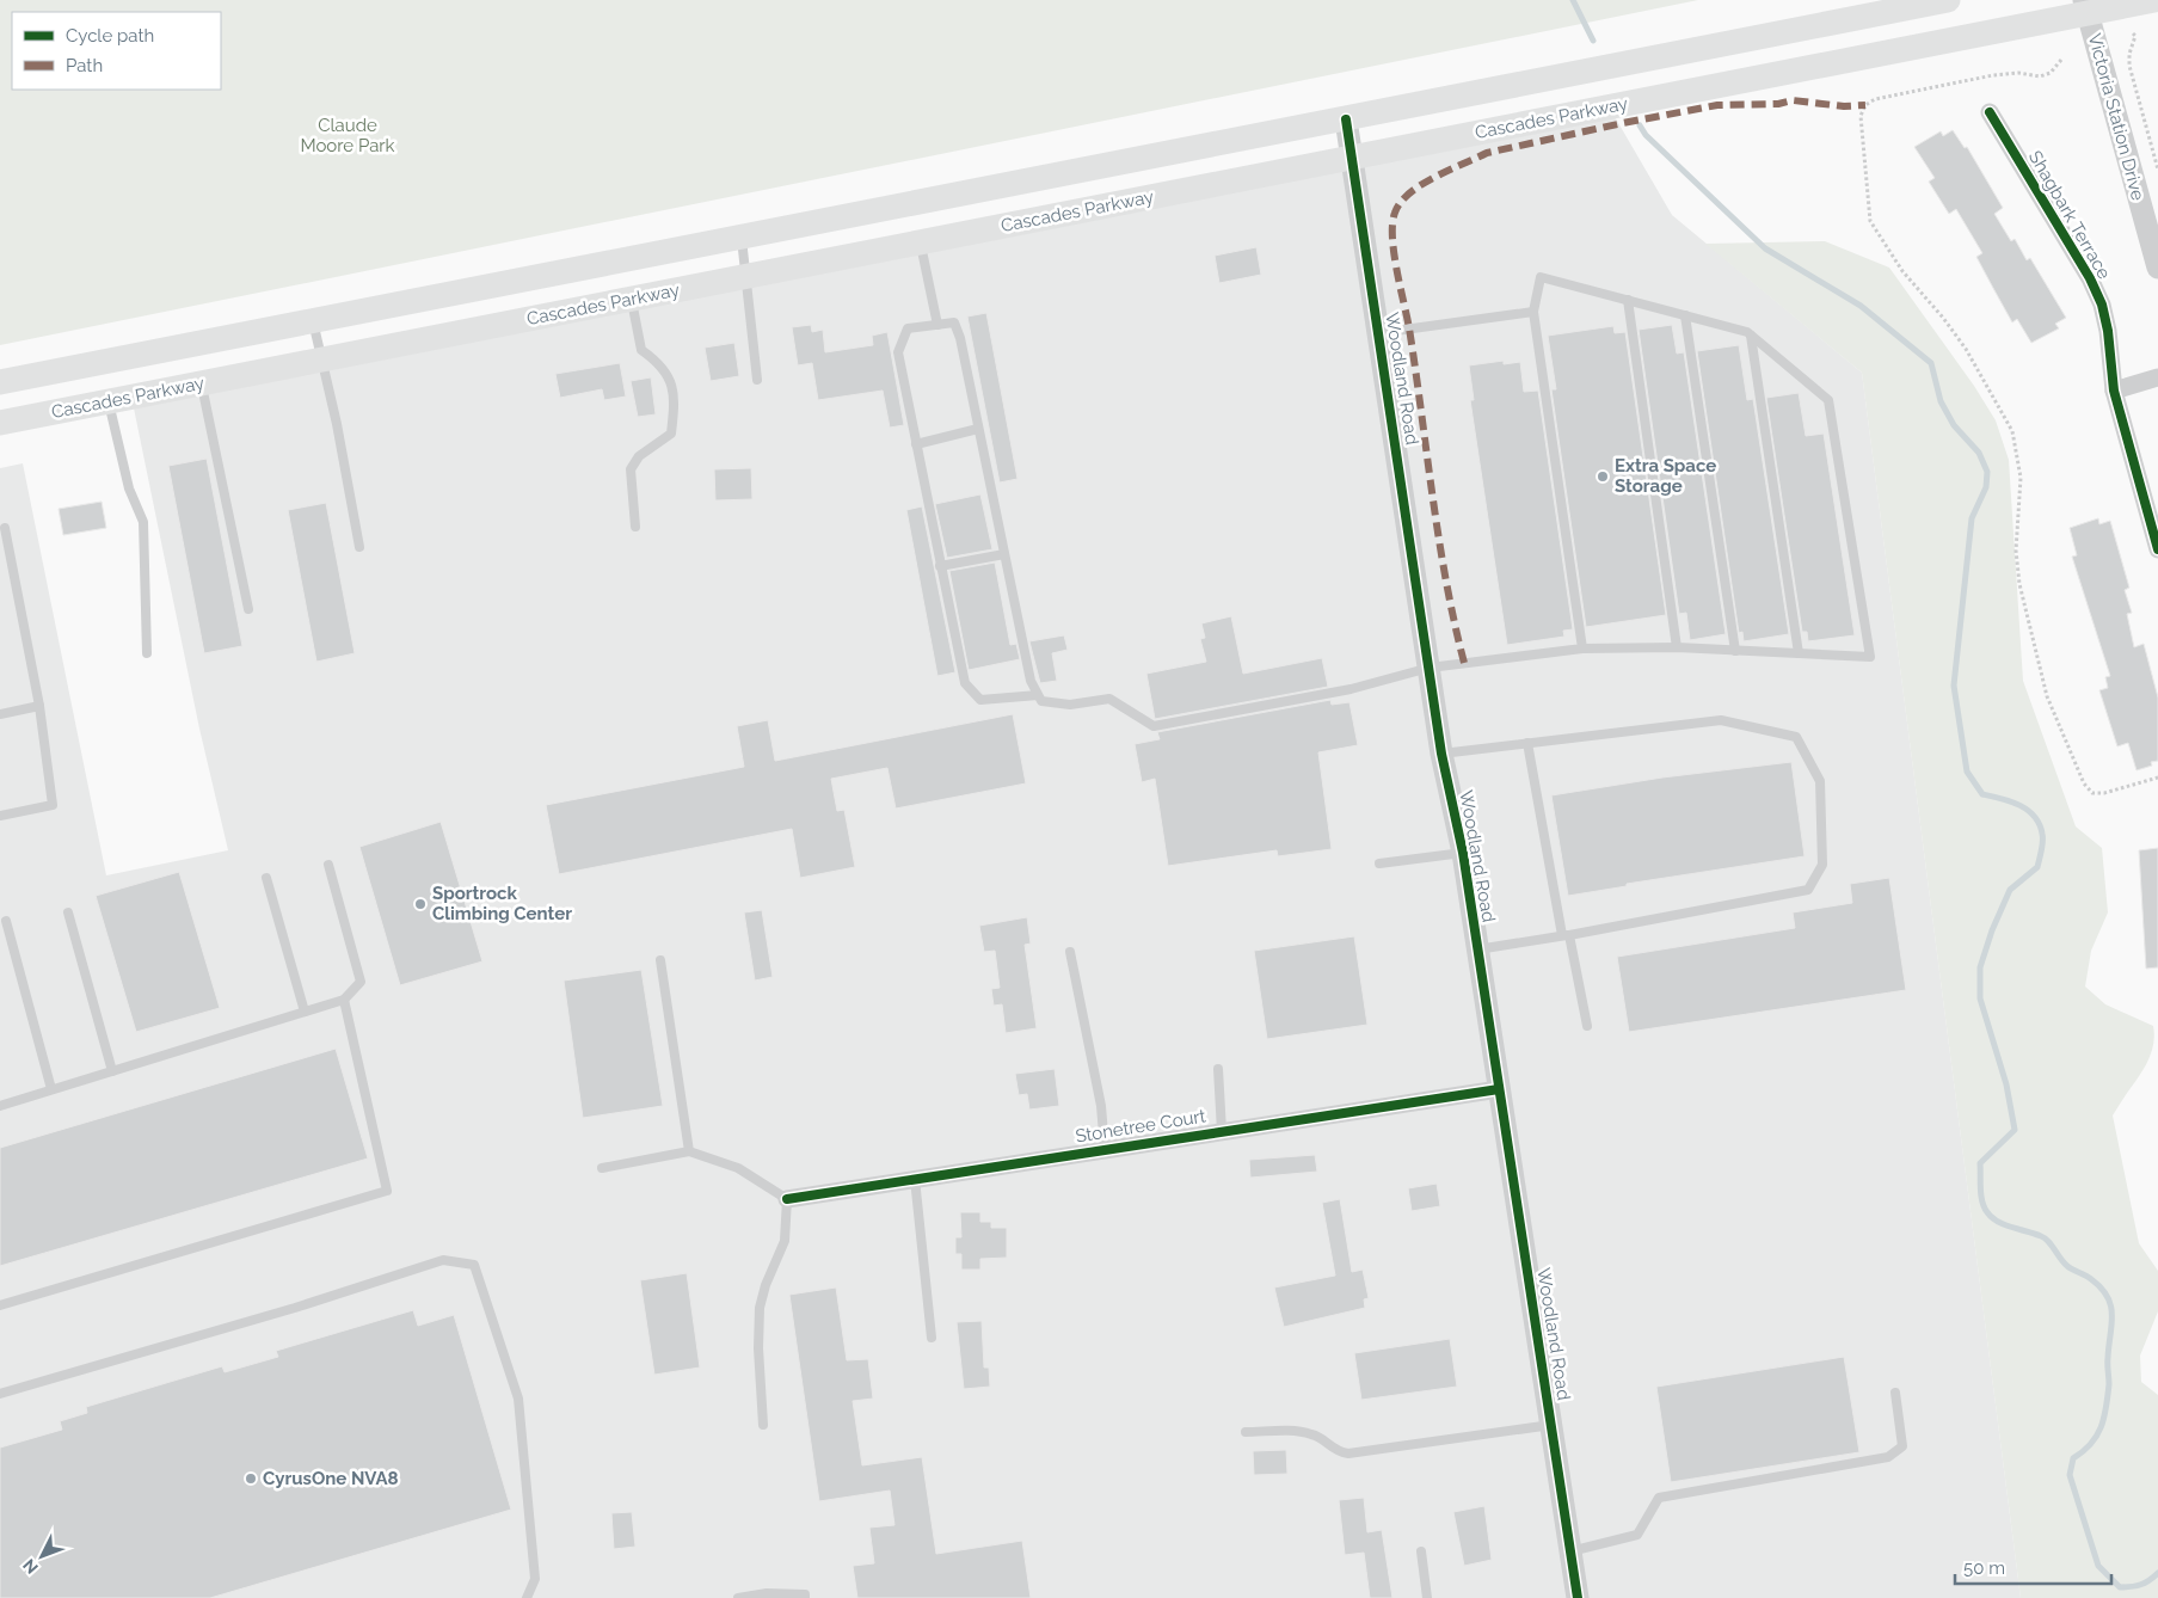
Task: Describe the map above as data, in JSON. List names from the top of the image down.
{
  "streets": {
    "main road": ["Cascades Parkway"],
    "street": [
      "Victoria Station Drive",
      "Shagbark Terrace",
      "Woodland Road",
      "Stonetree Court"
    ]
  },
  "crossings": [
    ["Victoria Station Drive", "Cascades Parkway"],
    ["Cascades Parkway", "Woodland Road"],
    ["Woodland Road", "Stonetree Court"]
  ],
  "parks": ["Claude Moore Park"],
  "places": ["Extra Space Storage", "Sportrock Climbing Center", "CyrusOne NVA8"],
  "legend": ["Cycle path", "Path"],
  "scale_bar": "50 m",
  "north": "bottom left"
}
